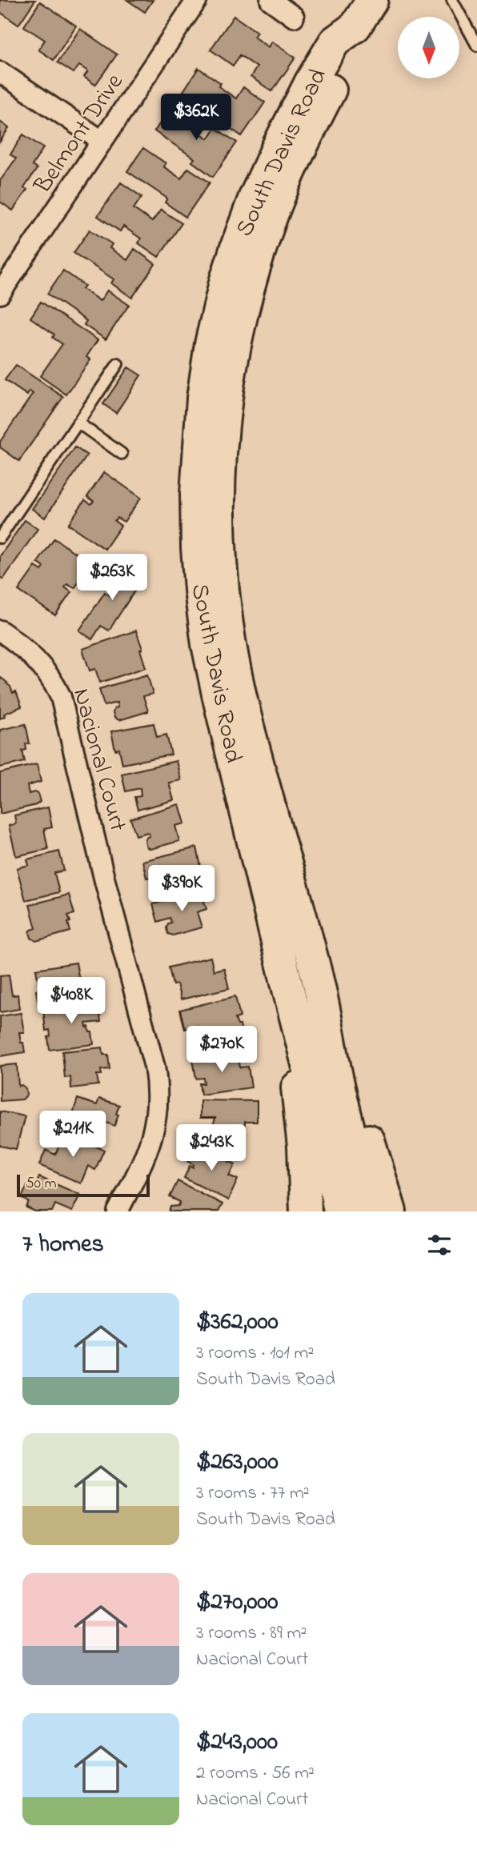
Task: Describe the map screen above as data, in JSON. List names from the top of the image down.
{
  "streets": {
    "main road": ["South Davis Road"],
    "street": ["Belmont Drive", "Nacional Court"]
  },
  "scale_bar": "50 m",
  "north": "bottom",
  "page": {
    "price": [
      "$362K",
      "$263K",
      "$390K",
      "$408K",
      "$270K",
      "$211K",
      "$243K"
    ],
    "scale": "50 m",
    "heading": "7 homes",
    "list": [
      {
        "name": "$362,000",
        "note": "3 rooms · 101 m² · South Davis Road"
      },
      {
        "name": "$263,000",
        "note": "3 rooms · 77 m² · South Davis Road"
      },
      {
        "name": "$270,000",
        "note": "3 rooms · 89 m² · Nacional Court"
      },
      {
        "name": "$243,000",
        "note": "2 rooms · 56 m² · Nacional Court"
      }
    ]
  }
}
